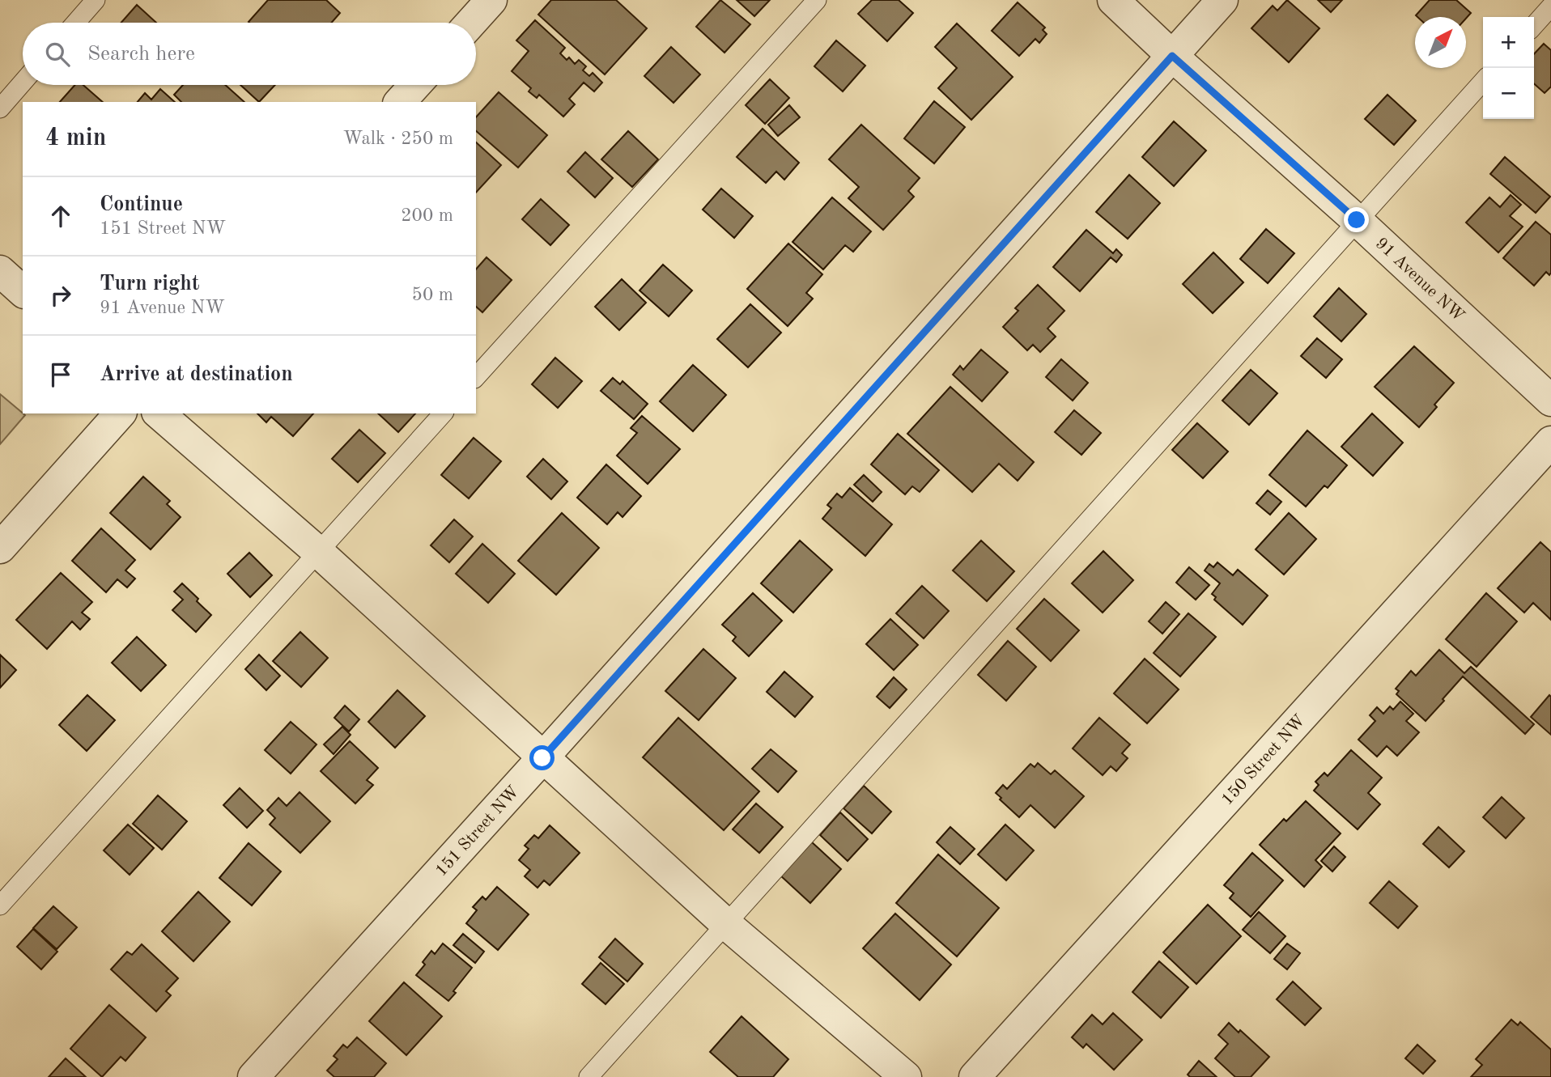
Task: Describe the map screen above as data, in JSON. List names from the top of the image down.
{
  "streets": {
    "street": ["91 Avenue NW", "150 Street NW", "151 Street NW"]
  },
  "crossings": [
    ["91 Avenue NW", "151 Street NW"]
  ],
  "north": "top right",
  "page": {
    "map_buttons": ["+", "−"],
    "search": "Search here",
    "heading": ["4 min", "Walk · 250 m"],
    "list": [
      ["Continue", "151 Street NW", "200 m"],
      ["Turn right", "91 Avenue NW", "50 m"],
      "Arrive at destination"
    ]
  }
}
